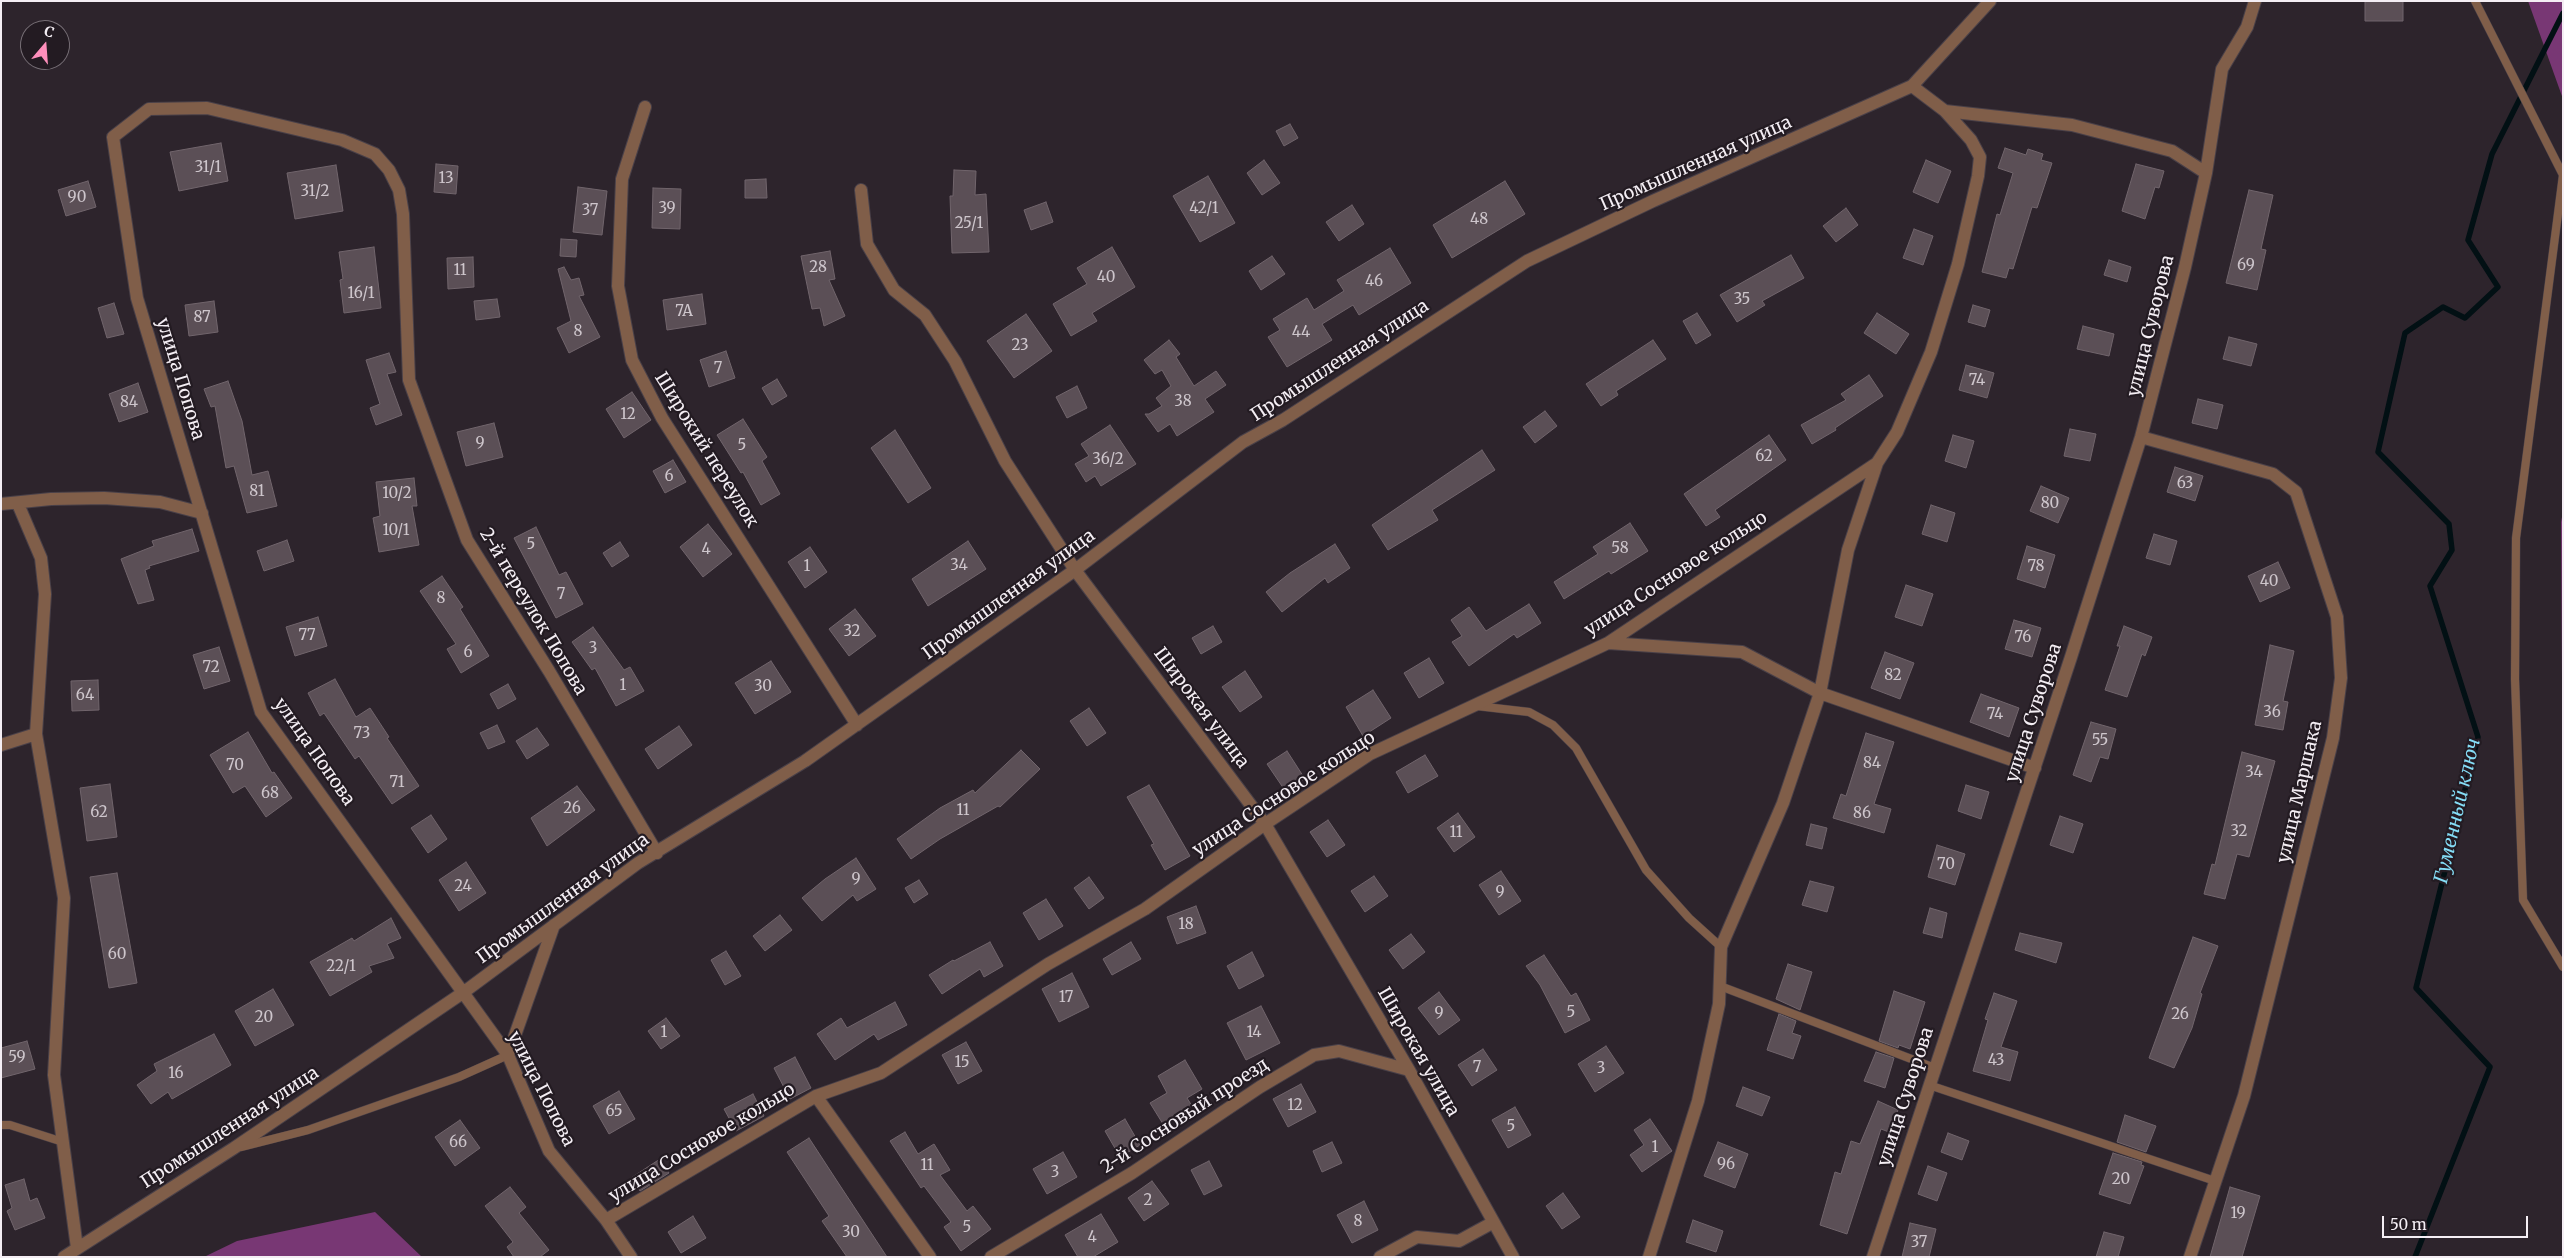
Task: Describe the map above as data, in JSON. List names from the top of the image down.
{
  "streets": {
    "street": [
      "Промышленная улица",
      "улица Суворова",
      "улица Попова",
      "Широкий переулок",
      "улица Сосновое кольцо",
      "2-й переулок Попова",
      "Широкая улица",
      "улица Маршака",
      "2-й Сосновый проезд"
    ]
  },
  "crossings": [
    ["Промышленная улица", "улица Попова"],
    ["Промышленная улица", "Широкий переулок"],
    ["Промышленная улица", "улица Сосновое кольцо"],
    ["Промышленная улица", "2-й переулок Попова"],
    ["Промышленная улица", "Широкая улица"],
    ["улица Суворова", "улица Маршака"],
    ["улица Попова", "улица Сосновое кольцо"],
    ["улица Попова", "2-й переулок Попова"],
    ["улица Сосновое кольцо", "Широкая улица"],
    ["Широкая улица", "2-й Сосновый проезд"]
  ],
  "water": ["Гуменный ключ"],
  "house_numbers": [
    "31/1",
    "13",
    "31/2",
    "90",
    "39",
    "42/1",
    "37",
    "48",
    "25/1",
    "69",
    "28",
    "11",
    "40",
    "46",
    "16/1",
    "35",
    "7А",
    "87",
    "8",
    "44",
    "23",
    "7",
    "74",
    "38",
    "84",
    "12",
    "9",
    "5",
    "62",
    "36/2",
    "6",
    "63",
    "81",
    "10/2",
    "80",
    "10/1",
    "5",
    "58",
    "4",
    "34",
    "1",
    "78",
    "40",
    "7",
    "8",
    "32",
    "77",
    "76",
    "3",
    "6",
    "72",
    "82",
    "1",
    "30",
    "64",
    "36",
    "74",
    "73",
    "55",
    "84",
    "70",
    "34",
    "71",
    "68",
    "26",
    "11",
    "62",
    "86",
    "32",
    "11",
    "70",
    "9",
    "24",
    "9",
    "18",
    "60",
    "22/1",
    "17",
    "5",
    "9",
    "26",
    "20",
    "1",
    "14",
    "59",
    "43",
    "15",
    "7",
    "3",
    "16",
    "12",
    "65",
    "5",
    "66",
    "1",
    "96",
    "11",
    "3",
    "20",
    "2",
    "19",
    "8",
    "5",
    "30",
    "4",
    "37"
  ],
  "scale_bar": "50 m",
  "north": "top"
}
